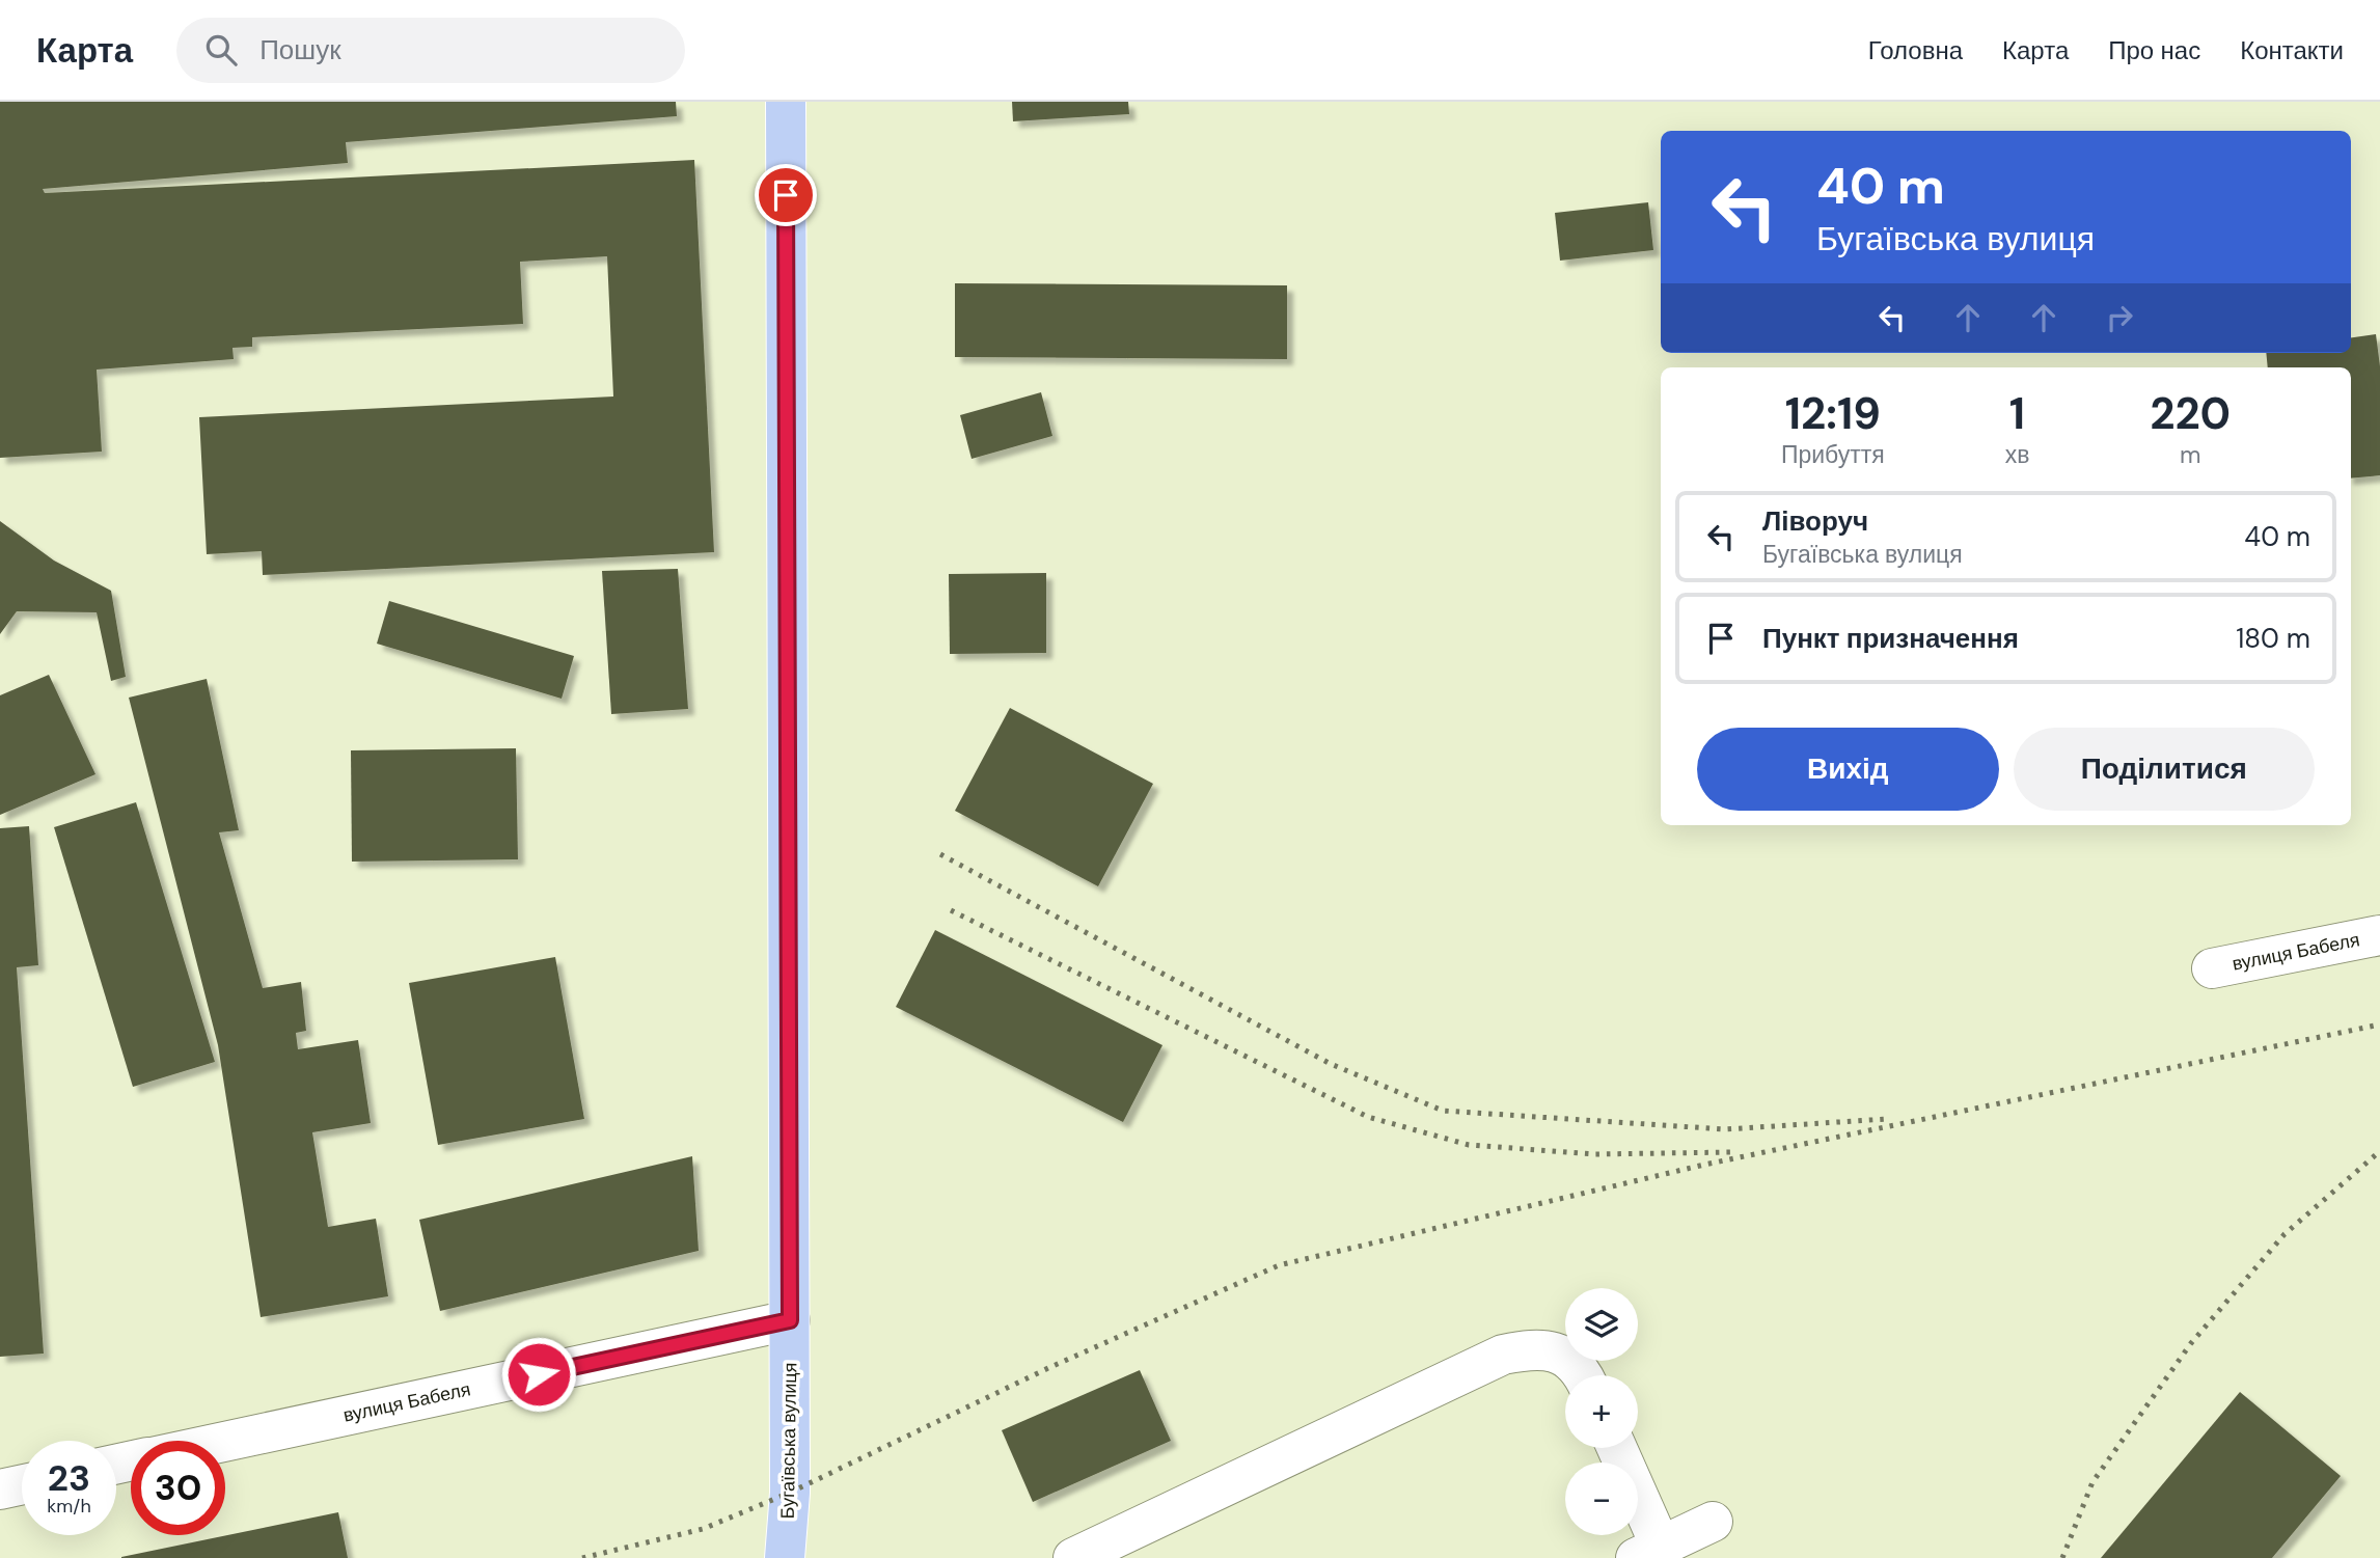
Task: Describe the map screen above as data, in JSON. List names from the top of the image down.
{
  "streets": {
    "main road": ["Бугаївська вулиця"],
    "street": ["вулиця Бабеля"]
  },
  "crossings": [
    ["вулиця Бабеля", "Бугаївська вулиця"]
  ],
  "page": {
    "header": "Карта",
    "search": "Пошук",
    "nav": [
      "Головна",
      "Карта",
      "Про нас",
      "Контакти"
    ],
    "turn": ["40 m", "Бугаївська вулиця"],
    "eta": [
      "12:19",
      "Прибуття",
      "1",
      "хв",
      "220",
      "m"
    ],
    "list": [
      {
        "name": "Ліворуч",
        "note": "Бугаївська вулиця",
        "value": "40 m"
      },
      {
        "name": "Пункт призначення",
        "value": "180 m"
      }
    ],
    "buttons": ["Вихід", "Поділитися"],
    "map_buttons": ["+", "−"],
    "speed": "23 km/h",
    "limit": "30"
  }
}
